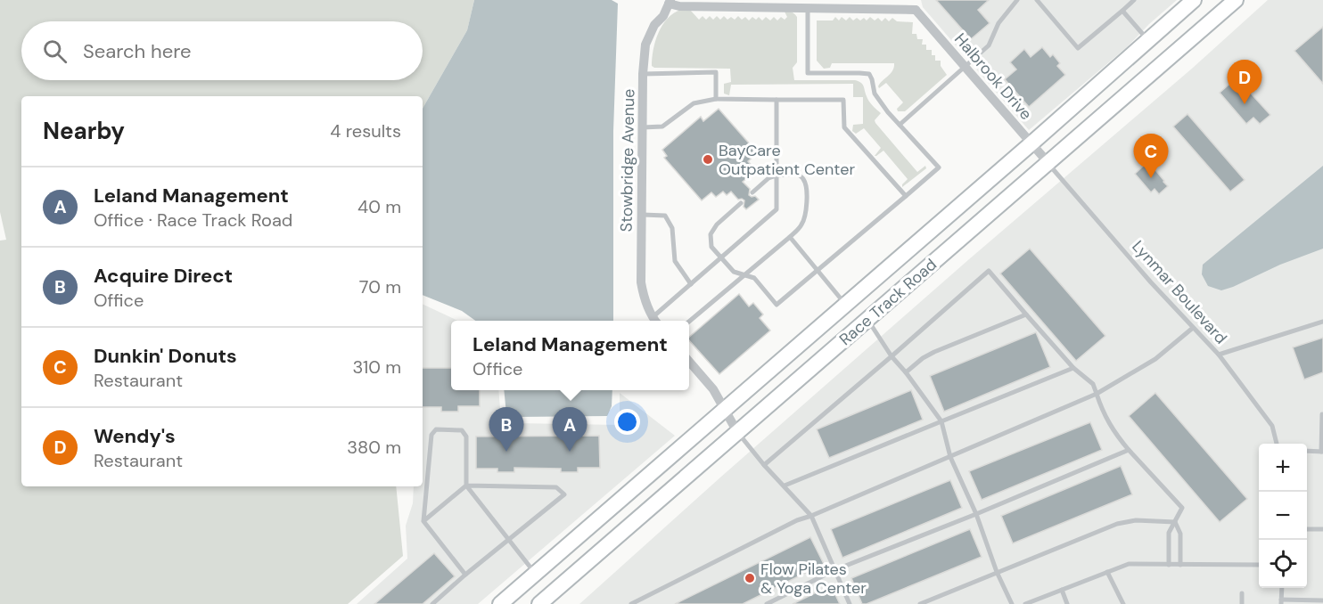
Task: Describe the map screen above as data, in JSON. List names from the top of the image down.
{
  "streets": {
    "main road": ["Race Track Road"],
    "street": ["Halbrook Drive", "Stowbridge Avenue"],
    "lane": ["Lynmar Boulevard"]
  },
  "crossings": [
    ["Halbrook Drive", "Lynmar Boulevard"],
    ["Halbrook Drive", "Race Track Road"],
    ["Lynmar Boulevard", "Race Track Road"]
  ],
  "places": ["BayCare Outpatient Center", "Flow Pilates & Yoga Center"],
  "page": {
    "search": "Search here",
    "pins": [
      "D",
      "C",
      "A",
      "B"
    ],
    "heading": ["Nearby", "4 results"],
    "list": [
      {
        "mark": "A",
        "name": "Leland Management",
        "note": "Office · Race Track Road",
        "value": "40 m"
      },
      {
        "mark": "B",
        "name": "Acquire Direct",
        "note": "Office",
        "value": "70 m"
      },
      {
        "mark": "C",
        "name": "Dunkin' Donuts",
        "note": "Restaurant",
        "value": "310 m"
      },
      {
        "mark": "D",
        "name": "Wendy's",
        "note": "Restaurant",
        "value": "380 m"
      }
    ],
    "popup": ["Leland Management", "Office"],
    "map_buttons": ["+", "−"]
  }
}
